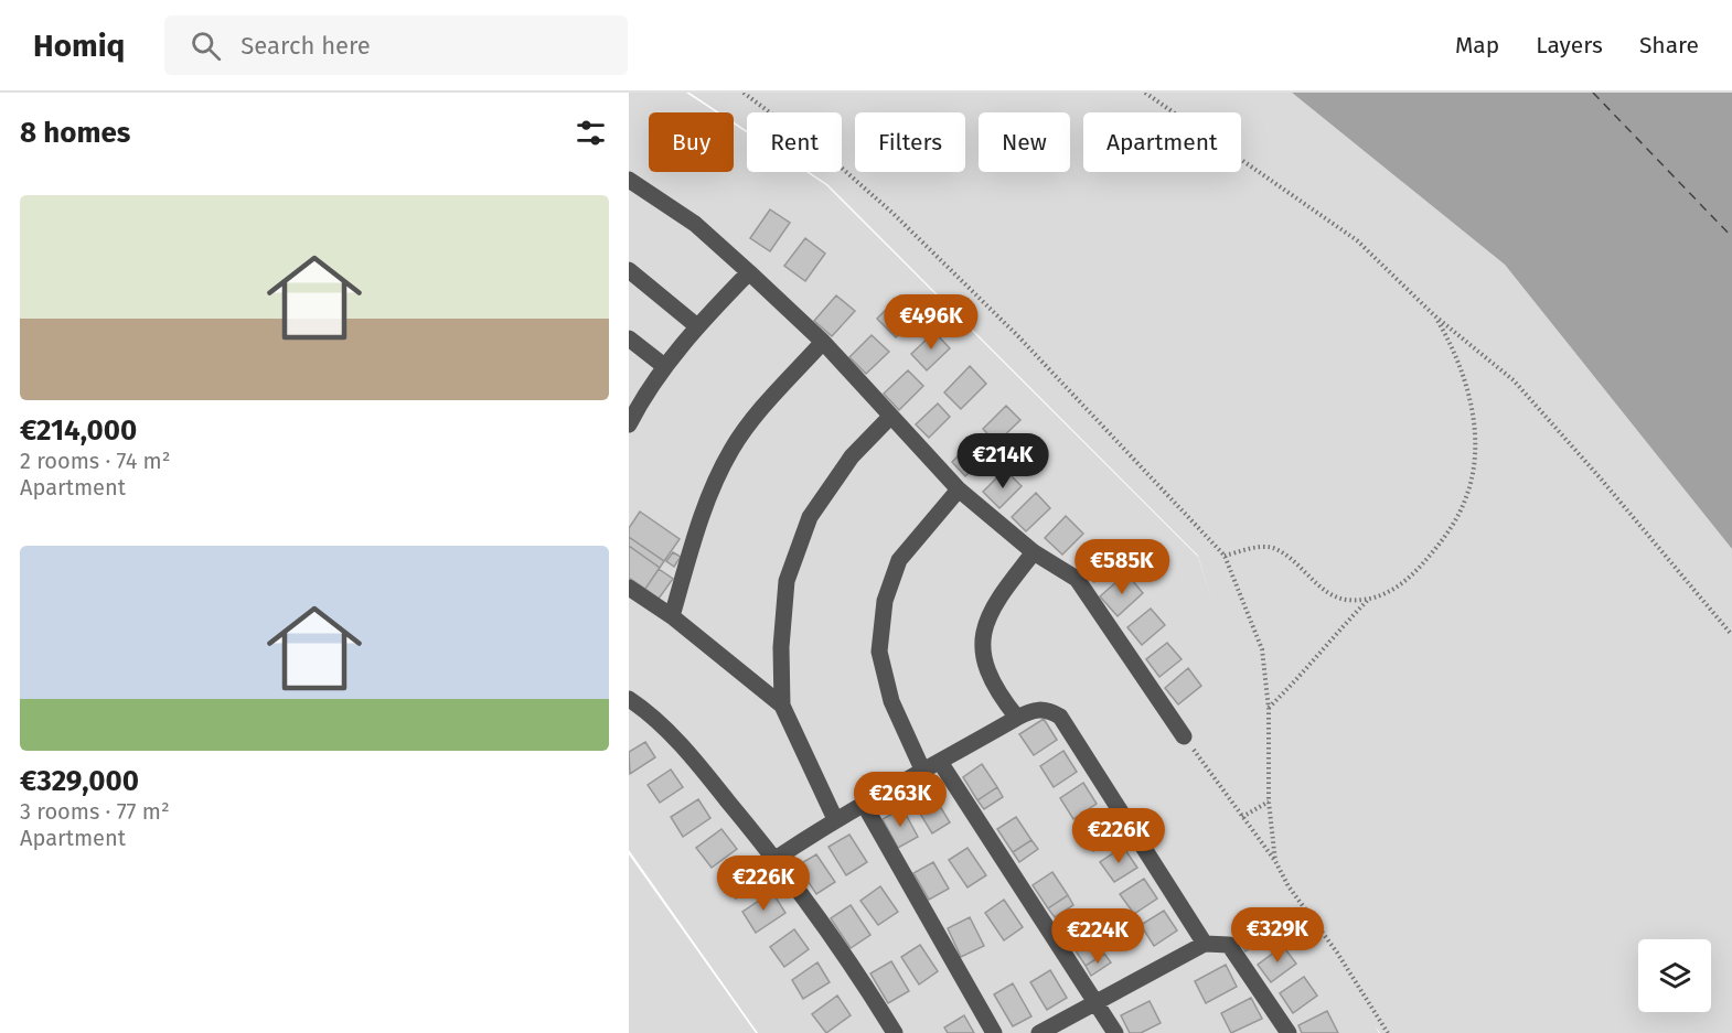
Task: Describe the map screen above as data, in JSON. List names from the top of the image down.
{
  "page": {
    "header": "Homiq",
    "search": "Search here",
    "nav": ["Map", "Layers", "Share"],
    "heading": "8 homes",
    "chip": [
      "Buy",
      "Rent",
      "Filters",
      "New",
      "Apartment"
    ],
    "list": [
      {
        "name": "€214,000",
        "note": "2 rooms · 74 m² · Apartment"
      },
      {
        "name": "€329,000",
        "note": "3 rooms · 77 m² · Apartment"
      }
    ],
    "price": [
      "€496K",
      "€214K",
      "€585K",
      "€263K",
      "€226K",
      "€226K",
      "€329K",
      "€224K"
    ]
  }
}
